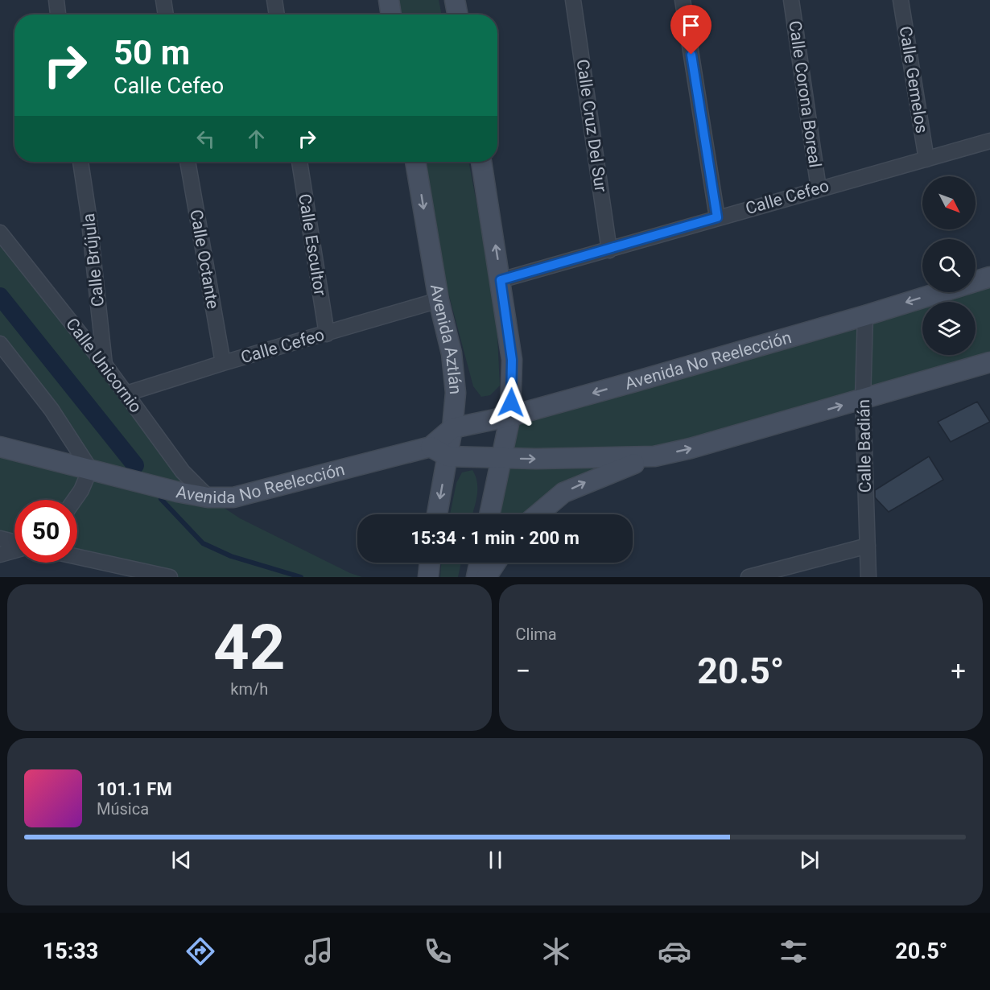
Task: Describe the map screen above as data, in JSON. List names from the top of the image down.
{
  "streets": {
    "main road": ["Avenida Aztlán", "Avenida No Reelección"],
    "street": [
      "Calle Gemelos",
      "Calle Corona Boreal",
      "Calle Cruz Del Sur",
      "Calle Cefeo",
      "Calle Escultor",
      "Calle Octante",
      "Calle Brújula",
      "Calle Unicornio",
      "Calle Badián"
    ]
  },
  "crossings": [
    ["Calle Gemelos", "Calle Cefeo"],
    ["Calle Corona Boreal", "Calle Cefeo"],
    ["Calle Cruz Del Sur", "Calle Cefeo"],
    ["Calle Cefeo", "Calle Escultor"],
    ["Calle Cefeo", "Calle Octante"],
    ["Calle Cefeo", "Avenida Aztlán"],
    ["Calle Cefeo", "Calle Unicornio"],
    ["Calle Brújula", "Calle Unicornio"],
    ["Avenida Aztlán", "Avenida No Reelección"],
    ["Avenida No Reelección", "Calle Unicornio"],
    ["Avenida No Reelección", "Calle Badián"]
  ],
  "north": "bottom right",
  "page": {
    "turn": ["50 m", "Calle Cefeo"],
    "limit": "50",
    "trip": "15:34 · 1 min · 200 m",
    "tile": [
      ["42", "km/h"],
      "Clima"
    ],
    "heat": ["−", "20.5°", "+"],
    "song": ["101.1 FM", "Música"],
    "tabs": ["15:33", "20.5°"]
  }
}
